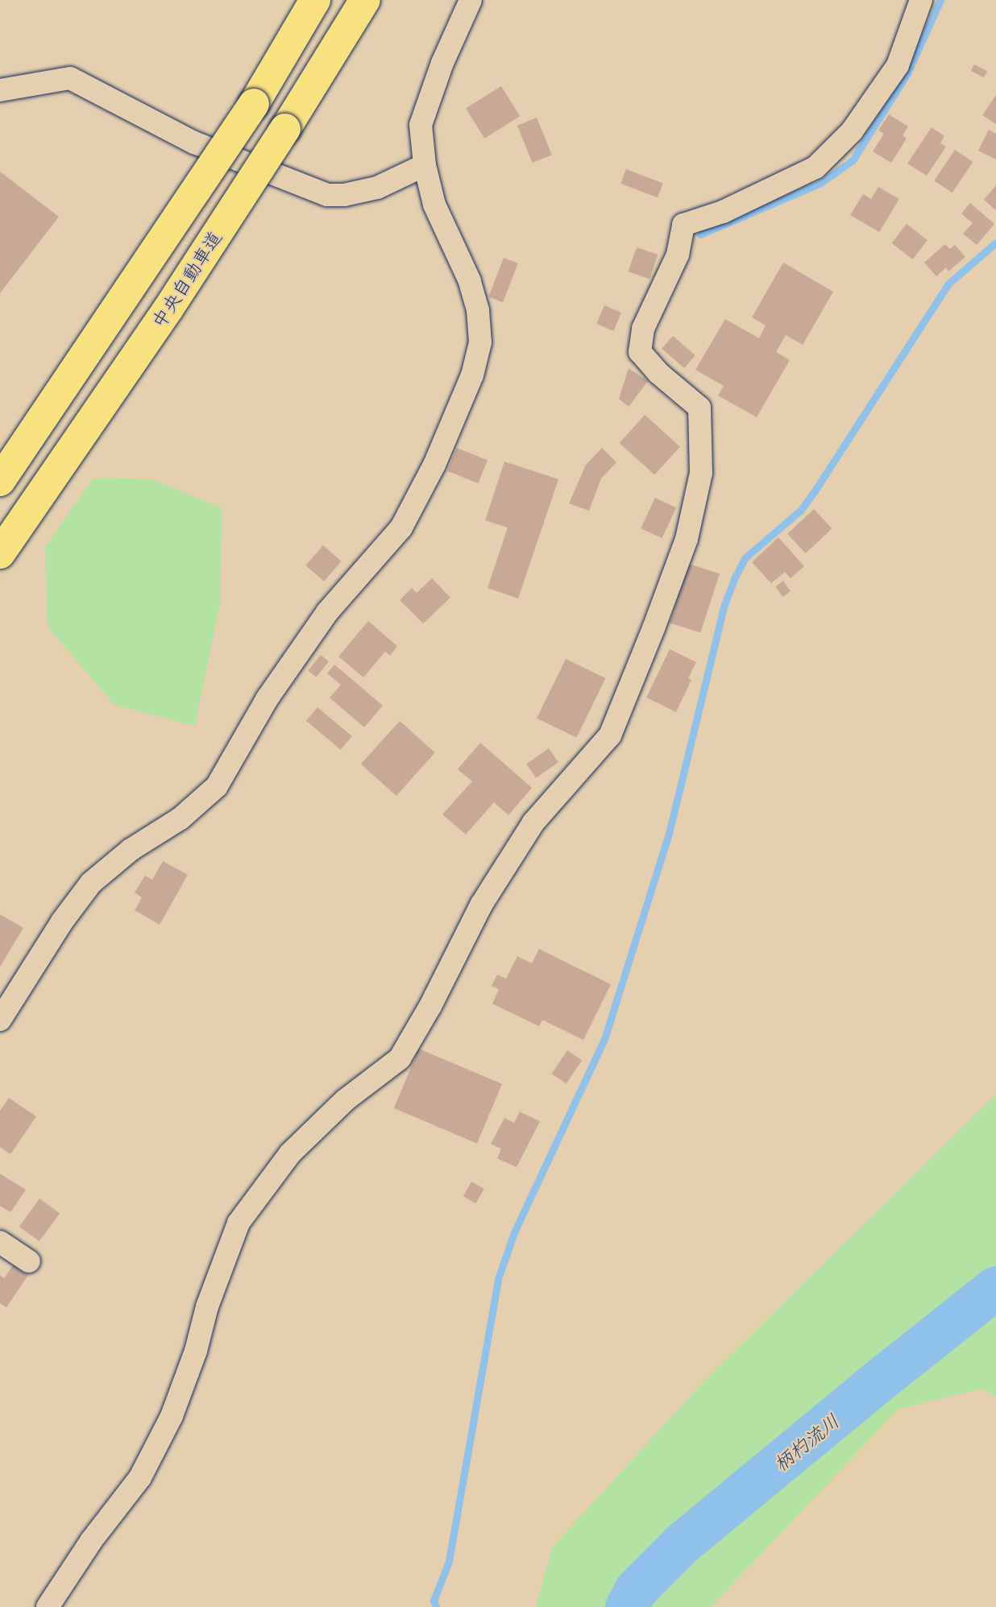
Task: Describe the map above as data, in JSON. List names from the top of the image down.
{
  "streets": {
    "highway": ["中央自動車道"]
  },
  "water": ["柄杓流川"]
}
